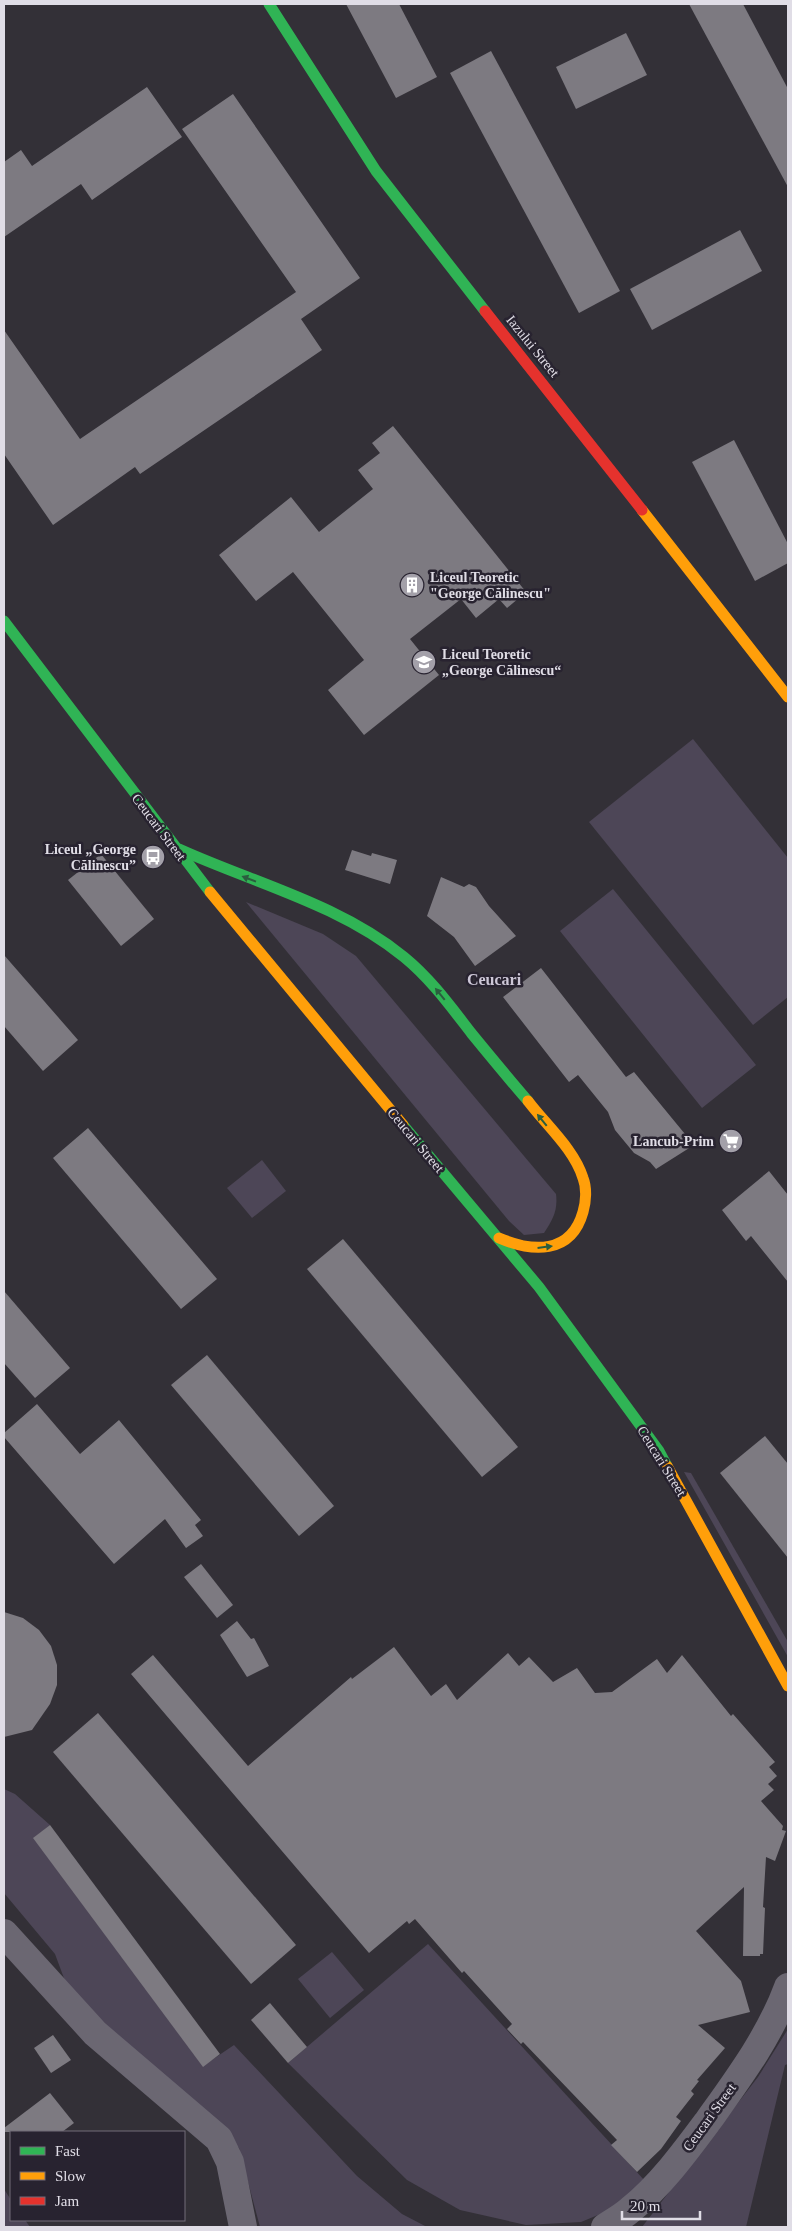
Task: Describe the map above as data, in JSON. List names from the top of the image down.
{
  "streets": {
    "street": ["Iazului Street", "Ceucari Street"]
  },
  "districts": ["Ceucari"],
  "places": {
    "building": ["Liceul Teoretic \"George Călinescu\""],
    "school or university": ["Liceul Teoretic „George Călinescu“"],
    "bus stop": ["Liceul „George Călinescu”"],
    "supermarket": ["Lancub-Prim"]
  },
  "legend": ["Fast", "Slow", "Jam"],
  "scale_bar": "20 m"
}
